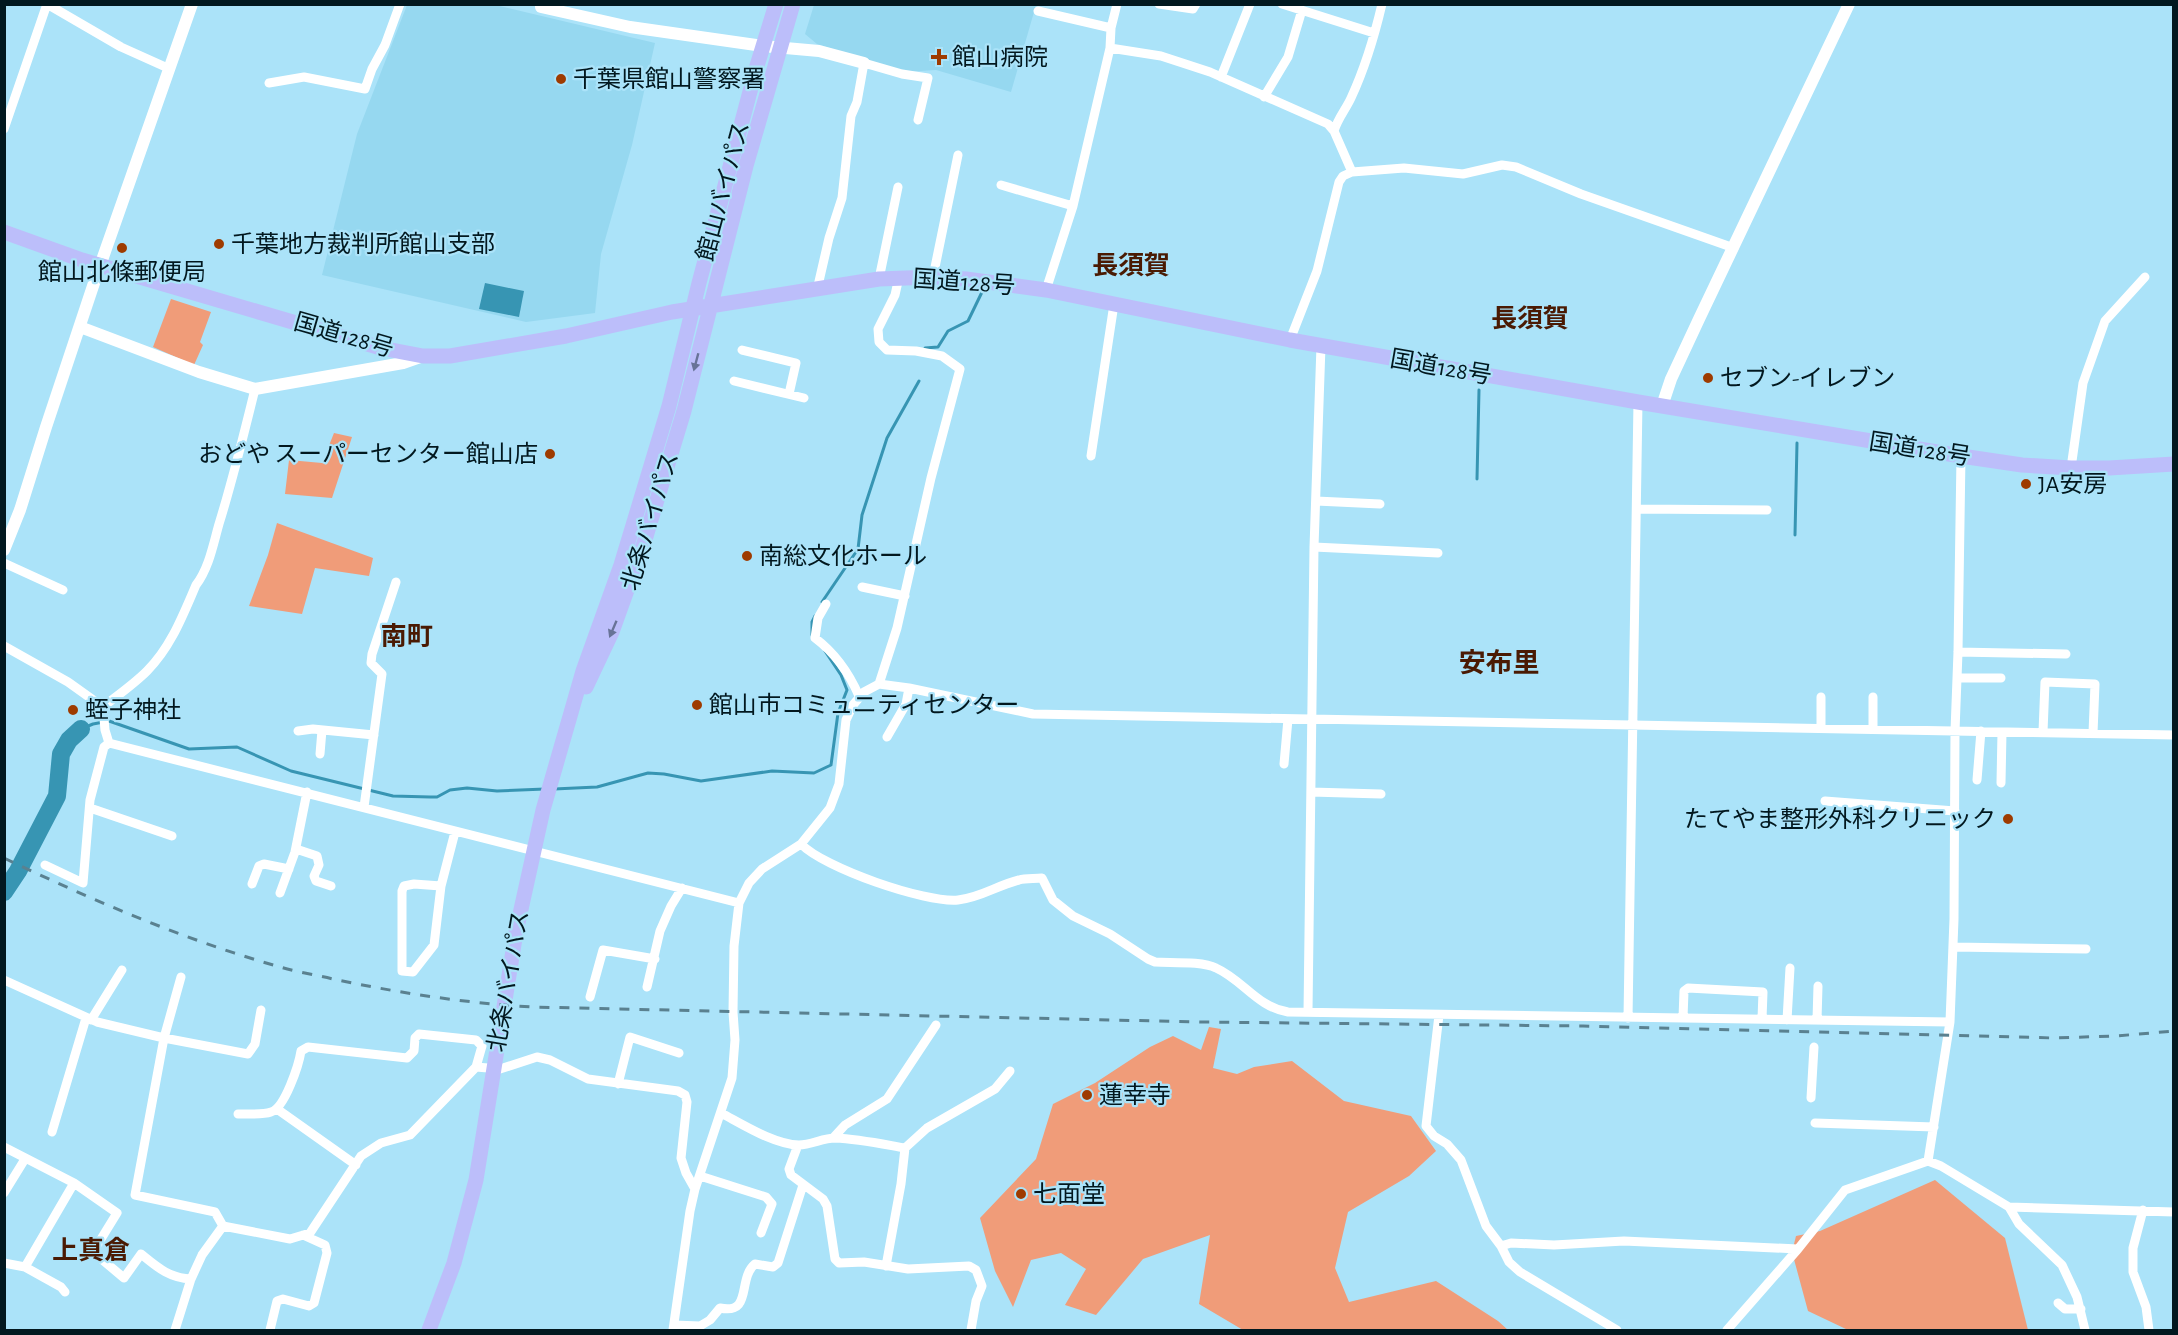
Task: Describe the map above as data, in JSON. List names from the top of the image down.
{
  "streets": {
    "highway": ["館山バイパス", "国道128号", "北条バイパス"]
  },
  "crossings": [
    ["館山バイパス", "国道128号"],
    ["館山バイパス", "北条バイパス"],
    ["国道128号", "北条バイパス"]
  ],
  "districts": [
    "長須賀",
    "長須賀",
    "南町",
    "安布里",
    "上真倉"
  ],
  "places": {
    "health": ["館山病院"],
    "other": [
      "千葉県館山警察署",
      "千葉地方裁判所館山支部",
      "館山北條郵便局",
      "セブン-イレブン",
      "おどや スーパーセンター館山店",
      "JA安房",
      "南総文化ホール",
      "館山市コミュニティセンター",
      "蛭子神社",
      "たてやま整形外科クリニック",
      "蓮幸寺",
      "七面堂"
    ]
  }
}
